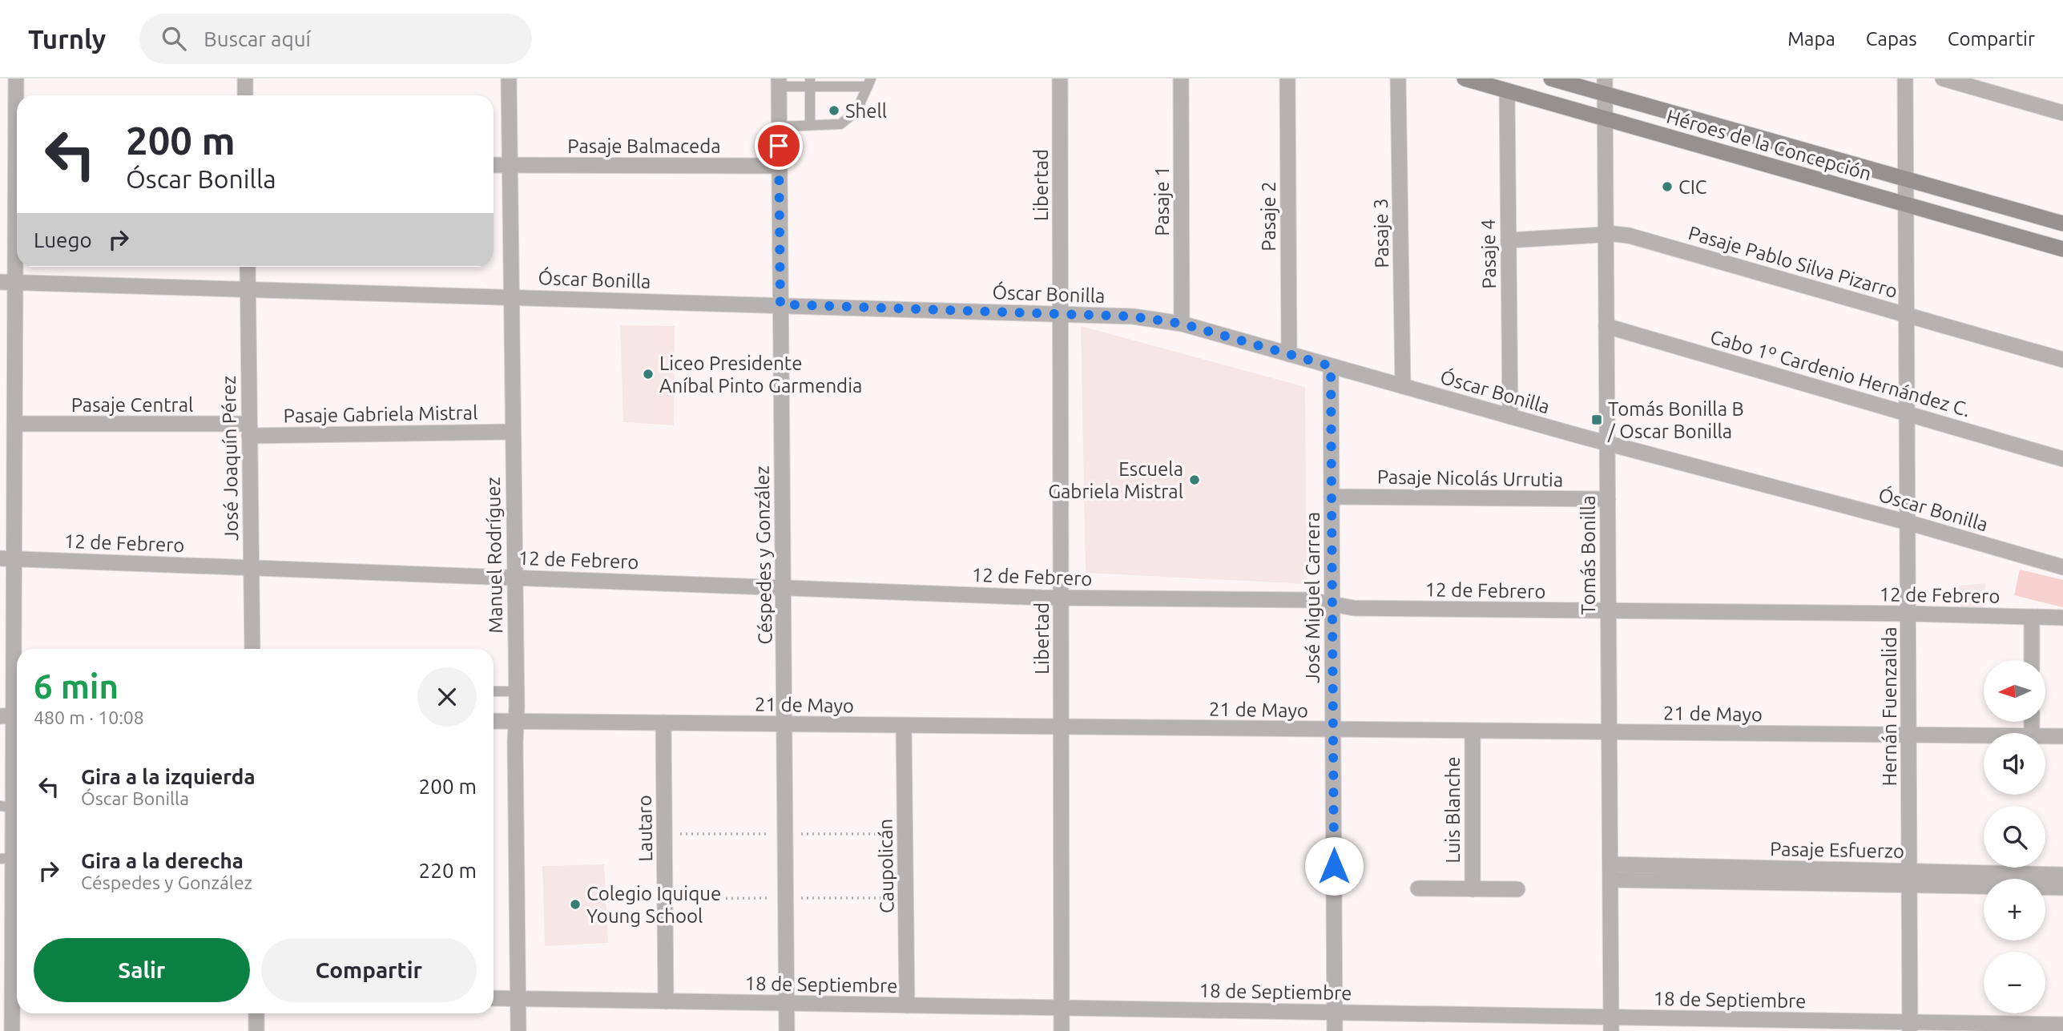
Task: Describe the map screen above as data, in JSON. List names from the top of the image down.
{
  "streets": {
    "main road": ["Héroes de la Concepción"],
    "street": [
      "Pasaje Balmaceda",
      "Libertad",
      "Pasaje 1",
      "Pasaje 2",
      "Pasaje 3",
      "Pasaje 4",
      "Pasaje Pablo Silva Pizarro",
      "Óscar Bonilla",
      "Cabo 1º Cardenio Hernández C.",
      "Pasaje Central",
      "Pasaje Gabriela Mistral",
      "José Joaquín Pérez",
      "Pasaje Nicolás Urrutia",
      "12 de Febrero",
      "Manuel Rodríguez",
      "Céspedes y González",
      "Tomás Bonilla",
      "José Miguel Carrera",
      "21 de Mayo",
      "Hernán Fuenzalida",
      "Luis Blanche",
      "Lautaro",
      "Pasaje Esfuerzo",
      "Caupolicán",
      "18 de Septiembre"
    ]
  },
  "crossings": [
    ["Héroes de la Concepción", "Pasaje 4"],
    ["Héroes de la Concepción", "Tomás Bonilla"],
    ["Héroes de la Concepción", "Hernán Fuenzalida"],
    ["Pasaje Balmaceda", "Manuel Rodríguez"],
    ["Pasaje Balmaceda", "Céspedes y González"],
    ["Libertad", "Óscar Bonilla"],
    ["Libertad", "12 de Febrero"],
    ["Libertad", "21 de Mayo"],
    ["Libertad", "18 de Septiembre"],
    ["Pasaje 1", "Óscar Bonilla"],
    ["Pasaje 2", "Óscar Bonilla"],
    ["Pasaje 3", "Óscar Bonilla"],
    ["Pasaje 4", "Pasaje Pablo Silva Pizarro"],
    ["Pasaje 4", "Óscar Bonilla"],
    ["Pasaje Pablo Silva Pizarro", "Tomás Bonilla"],
    ["Pasaje Pablo Silva Pizarro", "Hernán Fuenzalida"],
    ["Óscar Bonilla", "José Joaquín Pérez"],
    ["Óscar Bonilla", "Manuel Rodríguez"],
    ["Óscar Bonilla", "Céspedes y González"],
    ["Óscar Bonilla", "Tomás Bonilla"],
    ["Óscar Bonilla", "José Miguel Carrera"],
    ["Óscar Bonilla", "Hernán Fuenzalida"],
    ["Cabo 1º Cardenio Hernández C.", "Tomás Bonilla"],
    ["Cabo 1º Cardenio Hernández C.", "Hernán Fuenzalida"],
    ["Pasaje Central", "Pasaje Gabriela Mistral"],
    ["Pasaje Central", "José Joaquín Pérez"],
    ["Pasaje Gabriela Mistral", "José Joaquín Pérez"],
    ["Pasaje Gabriela Mistral", "Manuel Rodríguez"],
    ["José Joaquín Pérez", "12 de Febrero"],
    ["Pasaje Nicolás Urrutia", "Tomás Bonilla"],
    ["Pasaje Nicolás Urrutia", "José Miguel Carrera"],
    ["12 de Febrero", "Manuel Rodríguez"],
    ["12 de Febrero", "Céspedes y González"],
    ["12 de Febrero", "Tomás Bonilla"],
    ["12 de Febrero", "José Miguel Carrera"],
    ["12 de Febrero", "Hernán Fuenzalida"],
    ["Manuel Rodríguez", "21 de Mayo"],
    ["Manuel Rodríguez", "18 de Septiembre"],
    ["Céspedes y González", "21 de Mayo"],
    ["Céspedes y González", "18 de Septiembre"],
    ["Tomás Bonilla", "21 de Mayo"],
    ["Tomás Bonilla", "Pasaje Esfuerzo"],
    ["Tomás Bonilla", "18 de Septiembre"],
    ["José Miguel Carrera", "21 de Mayo"],
    ["José Miguel Carrera", "18 de Septiembre"],
    ["21 de Mayo", "Hernán Fuenzalida"],
    ["21 de Mayo", "Luis Blanche"],
    ["21 de Mayo", "Lautaro"],
    ["21 de Mayo", "Caupolicán"],
    ["Hernán Fuenzalida", "Pasaje Esfuerzo"],
    ["Hernán Fuenzalida", "18 de Septiembre"],
    ["Lautaro", "18 de Septiembre"],
    ["Caupolicán", "18 de Septiembre"]
  ],
  "places": {
    "other": [
      "Shell",
      "CIC",
      "Liceo Presidente Aníbal Pinto Garmendia",
      "Escuela Gabriela Mistral",
      "Colegio Iquique Young School"
    ],
    "transit": ["Tomás Bonilla B / Oscar Bonilla"]
  },
  "north": "left",
  "page": {
    "header": "Turnly",
    "search": "Buscar aquí",
    "nav": ["Mapa", "Capas", "Compartir"],
    "turn": ["200 m", "Óscar Bonilla"],
    "then": "Luego",
    "heading": ["6 min", "480 m · 10:08"],
    "map_buttons": ["+", "−"],
    "list": [
      {
        "name": "Gira a la izquierda",
        "note": "Óscar Bonilla",
        "value": "200 m"
      },
      {
        "name": "Gira a la derecha",
        "note": "Céspedes y González",
        "value": "220 m"
      }
    ],
    "buttons": ["Salir", "Compartir"]
  }
}
